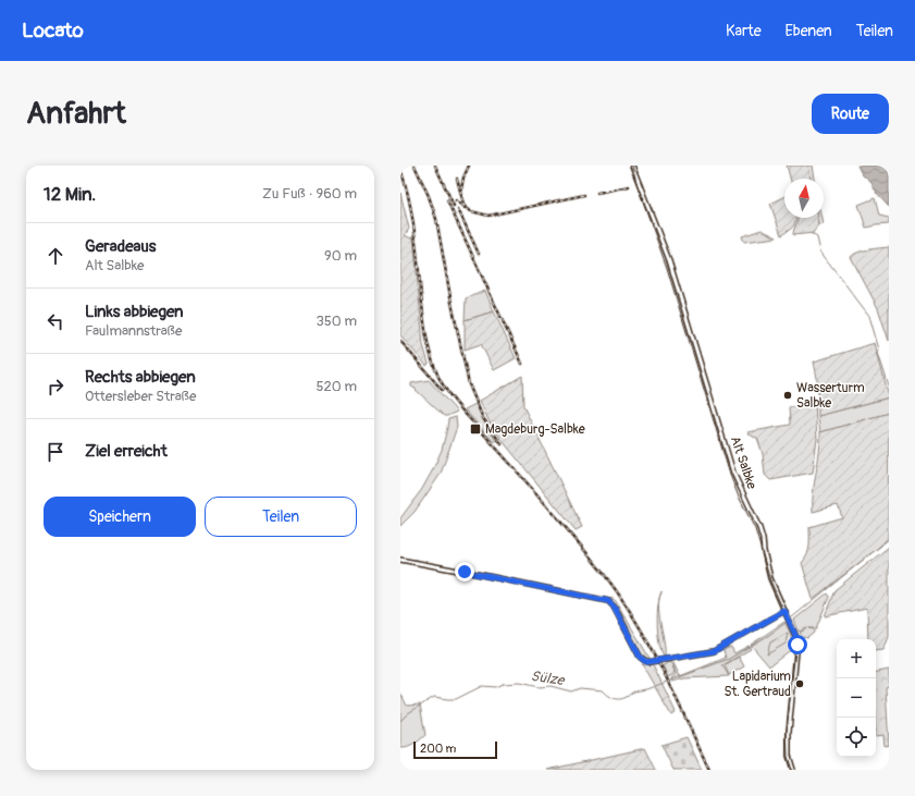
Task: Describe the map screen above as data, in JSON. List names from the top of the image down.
{
  "streets": {
    "main road": ["Alt Salbke"]
  },
  "water": ["Sülze"],
  "places": {
    "other": ["Wasserturm Salbke", "Lapidarium St. Gertraud"],
    "transit": ["Magdeburg-Salbke"]
  },
  "scale_bar": "200 m",
  "north": "top",
  "page": {
    "header": "Locato",
    "nav": ["Karte", "Ebenen", "Teilen"],
    "buttons": [
      "Route",
      ["Speichern", "Teilen"]
    ],
    "title": "Anfahrt",
    "heading": ["12 Min.", "Zu Fuß · 960 m"],
    "list": [
      ["Geradeaus", "Alt Salbke", "90 m"],
      ["Links abbiegen", "Faulmannstraße", "350 m"],
      ["Rechts abbiegen", "Ottersleber Straße", "520 m"],
      "Ziel erreicht"
    ],
    "map_buttons": ["+", "−"],
    "scale": "200 m"
  }
}
